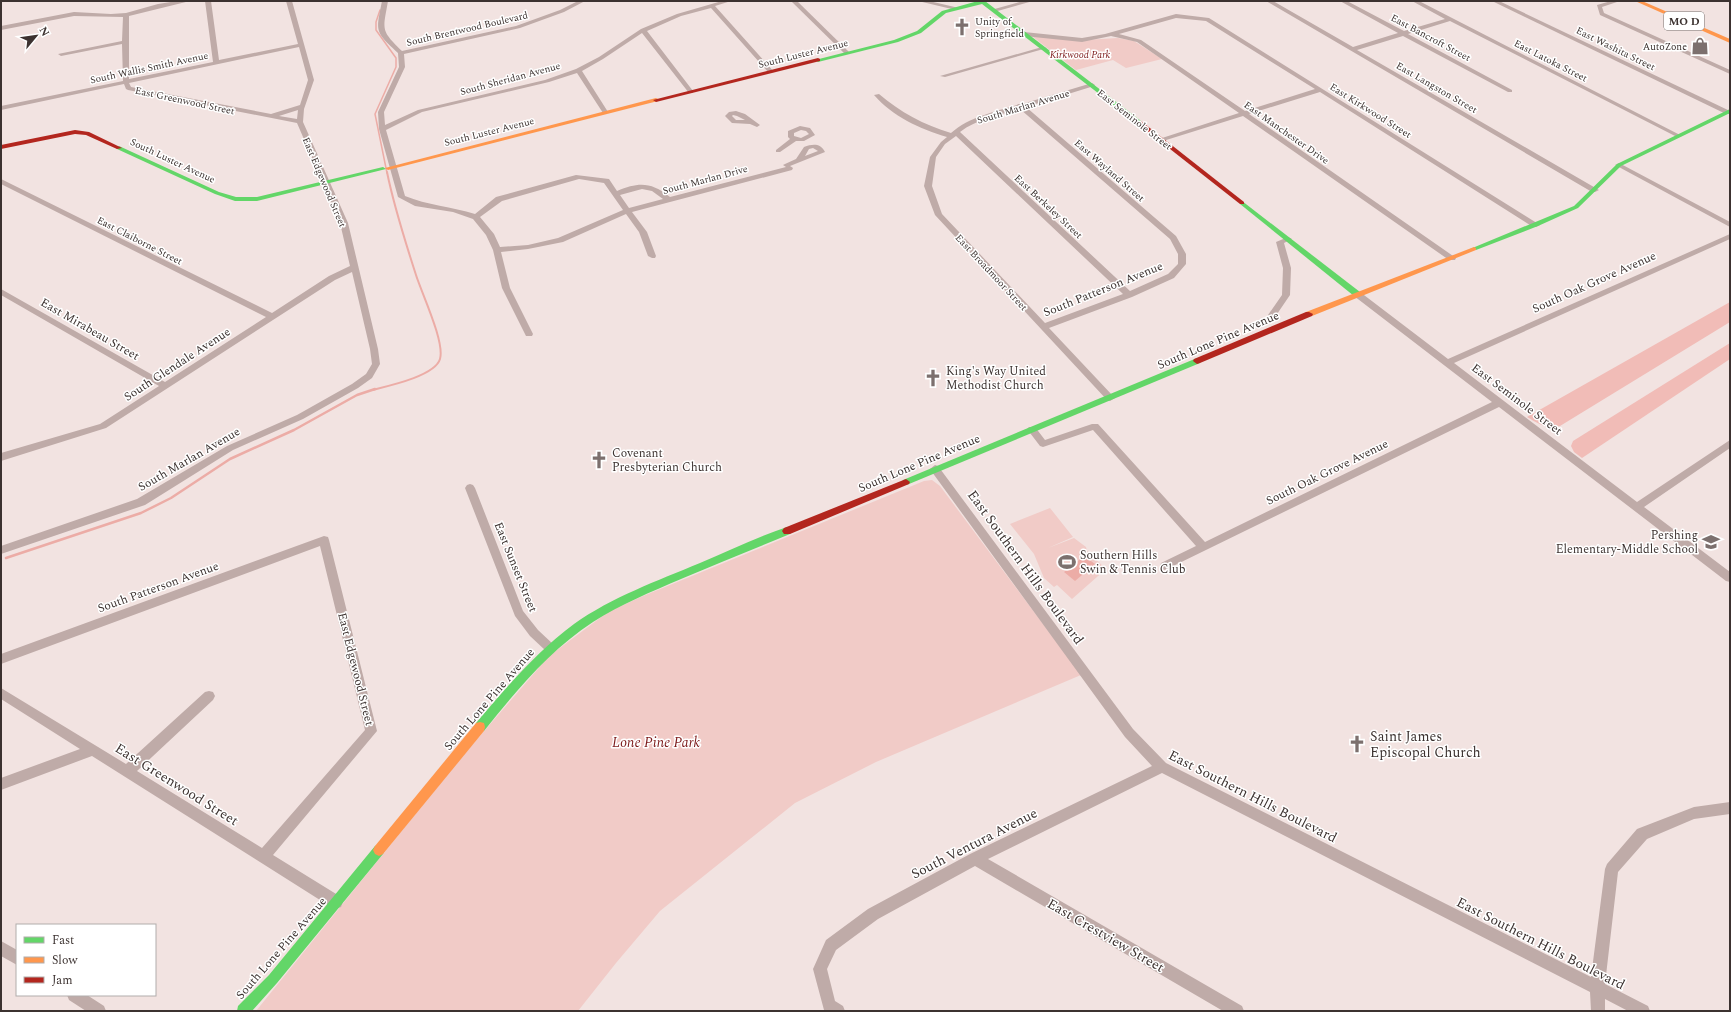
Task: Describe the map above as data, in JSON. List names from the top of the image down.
{
  "streets": {
    "street": [
      "MO D",
      "South Brentwood Boulevard",
      "East Bancroft Street",
      "East Washita Street",
      "South Luster Avenue",
      "East Latoka Street",
      "South Wallis Smith Avenue",
      "South Sheridan Avenue",
      "East Langston Street",
      "East Greenwood Street",
      "South Marlan Avenue",
      "East Kirkwood Street",
      "East Seminole Street",
      "East Manchester Drive",
      "East Wayland Street",
      "South Marlan Drive",
      "East Edgewood Street",
      "East Berkeley Street",
      "East Claiborne Street",
      "East Broadmoor Street",
      "South Oak Grove Avenue",
      "South Patterson Avenue",
      "East Mirabeau Street",
      "South Lone Pine Avenue",
      "South Glendale Avenue",
      "East Sunset Street",
      "East Southern Hills Boulevard",
      "South Ventura Avenue",
      "East Crestview Street"
    ]
  },
  "crossings": [
    ["East Washita Street", "South Lone Pine Avenue"],
    ["South Luster Avenue", "East Seminole Street"],
    ["South Luster Avenue", "East Edgewood Street"],
    ["East Latoka Street", "South Lone Pine Avenue"],
    ["South Wallis Smith Avenue", "East Greenwood Street"],
    ["South Wallis Smith Avenue", "East Edgewood Street"],
    ["East Langston Street", "South Lone Pine Avenue"],
    ["East Greenwood Street", "East Edgewood Street"],
    ["East Greenwood Street", "South Lone Pine Avenue"],
    ["South Marlan Avenue", "East Seminole Street"],
    ["South Marlan Avenue", "East Wayland Street"],
    ["South Marlan Avenue", "East Edgewood Street"],
    ["South Marlan Avenue", "East Berkeley Street"],
    ["South Marlan Avenue", "East Broadmoor Street"],
    ["East Kirkwood Street", "East Manchester Drive"],
    ["East Kirkwood Street", "South Lone Pine Avenue"],
    ["East Seminole Street", "South Oak Grove Avenue"],
    ["East Seminole Street", "South Lone Pine Avenue"],
    ["East Manchester Drive", "South Lone Pine Avenue"],
    ["East Wayland Street", "South Patterson Avenue"],
    ["East Edgewood Street", "South Patterson Avenue"],
    ["East Edgewood Street", "South Glendale Avenue"],
    ["East Berkeley Street", "East Broadmoor Street"],
    ["East Berkeley Street", "South Patterson Avenue"],
    ["East Claiborne Street", "South Glendale Avenue"],
    ["East Broadmoor Street", "South Patterson Avenue"],
    ["East Broadmoor Street", "South Lone Pine Avenue"],
    ["East Mirabeau Street", "South Glendale Avenue"],
    ["South Lone Pine Avenue", "East Sunset Street"],
    ["South Lone Pine Avenue", "East Southern Hills Boulevard"],
    ["East Southern Hills Boulevard", "South Ventura Avenue"],
    ["South Ventura Avenue", "East Crestview Street"]
  ],
  "parks": ["Kirkwood Park", "Lone Pine Park"],
  "places": {
    "church": [
      "Unity of Springfield",
      "King's Way United Methodist Church",
      "Covenant Presbyterian Church",
      "Saint James Episcopal Church"
    ],
    "shop": ["AutoZone"],
    "school or university": ["Pershing Elementary-Middle School"],
    "sports": ["Southern Hills Swin & Tennis Club"]
  },
  "legend": ["Fast", "Slow", "Jam"],
  "north": "top right"
}
